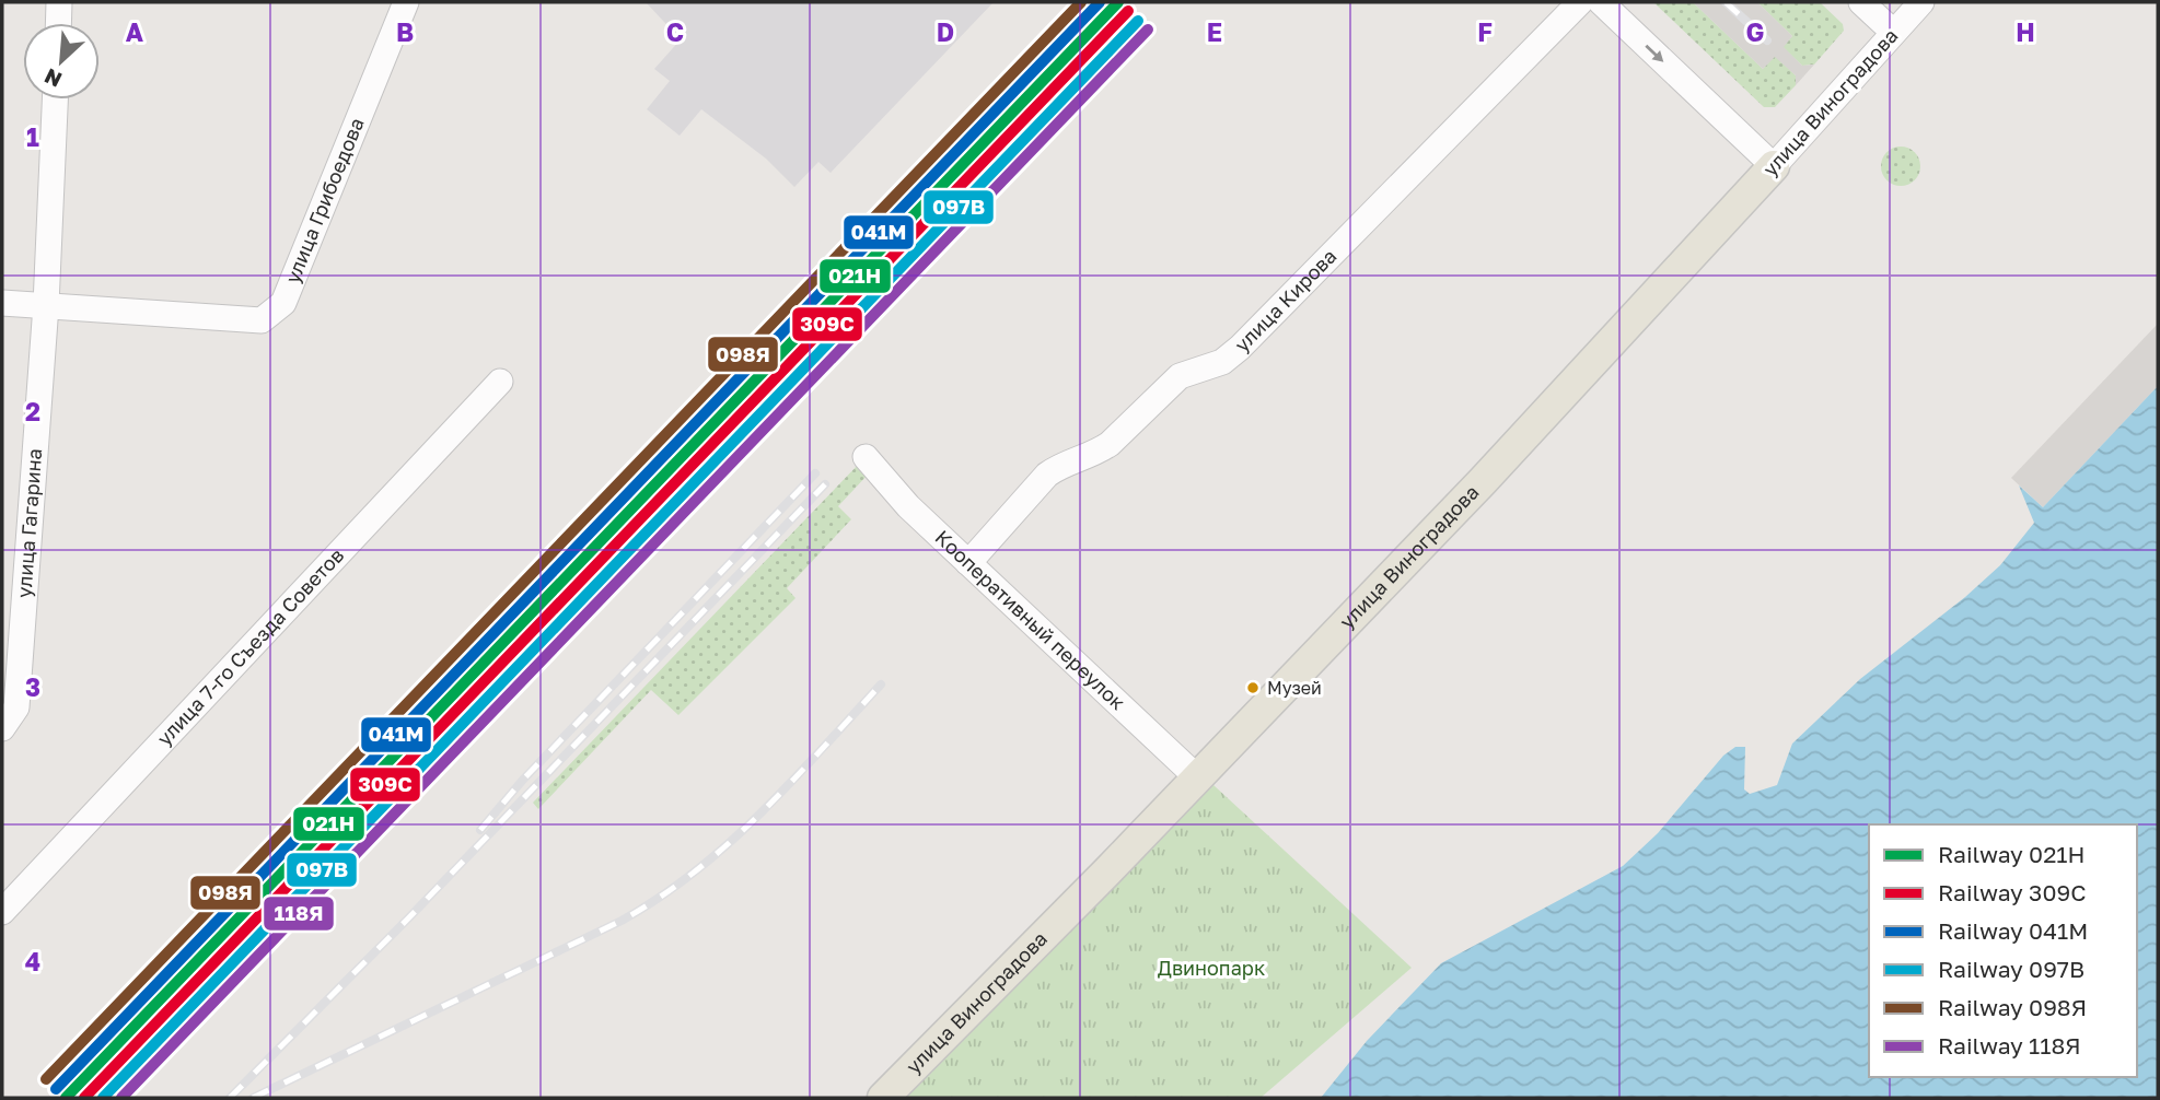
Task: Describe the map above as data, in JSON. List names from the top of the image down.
{
  "streets": {
    "main road": ["улица Виноградова"],
    "street": [
      "улица Грибоедова",
      "улица Кирова",
      "улица Гагарина",
      "Кооперативный переулок",
      "улица 7-го Съезда Советов"
    ]
  },
  "crossings": [
    ["улица Виноградова", "Кооперативный переулок"],
    ["улица Грибоедова", "улица Гагарина"],
    ["улица Кирова", "Кооперативный переулок"]
  ],
  "parks": ["Двинопарк"],
  "places": ["Музей"],
  "lines": [
    "rail line 021Н",
    "rail line 041М",
    "rail line 098Я",
    "rail line 309С",
    "rail line 097В",
    "rail line 118Я"
  ],
  "legend": [
    "Railway 021Н",
    "Railway 309С",
    "Railway 041М",
    "Railway 097В",
    "Railway 098Я",
    "Railway 118Я"
  ],
  "north": "bottom left",
  "grid": {
    "columns": [
      "A",
      "B",
      "C",
      "D",
      "E",
      "F",
      "G",
      "H"
    ],
    "rows": [
      "1",
      "2",
      "3",
      "4"
    ]
  }
}
